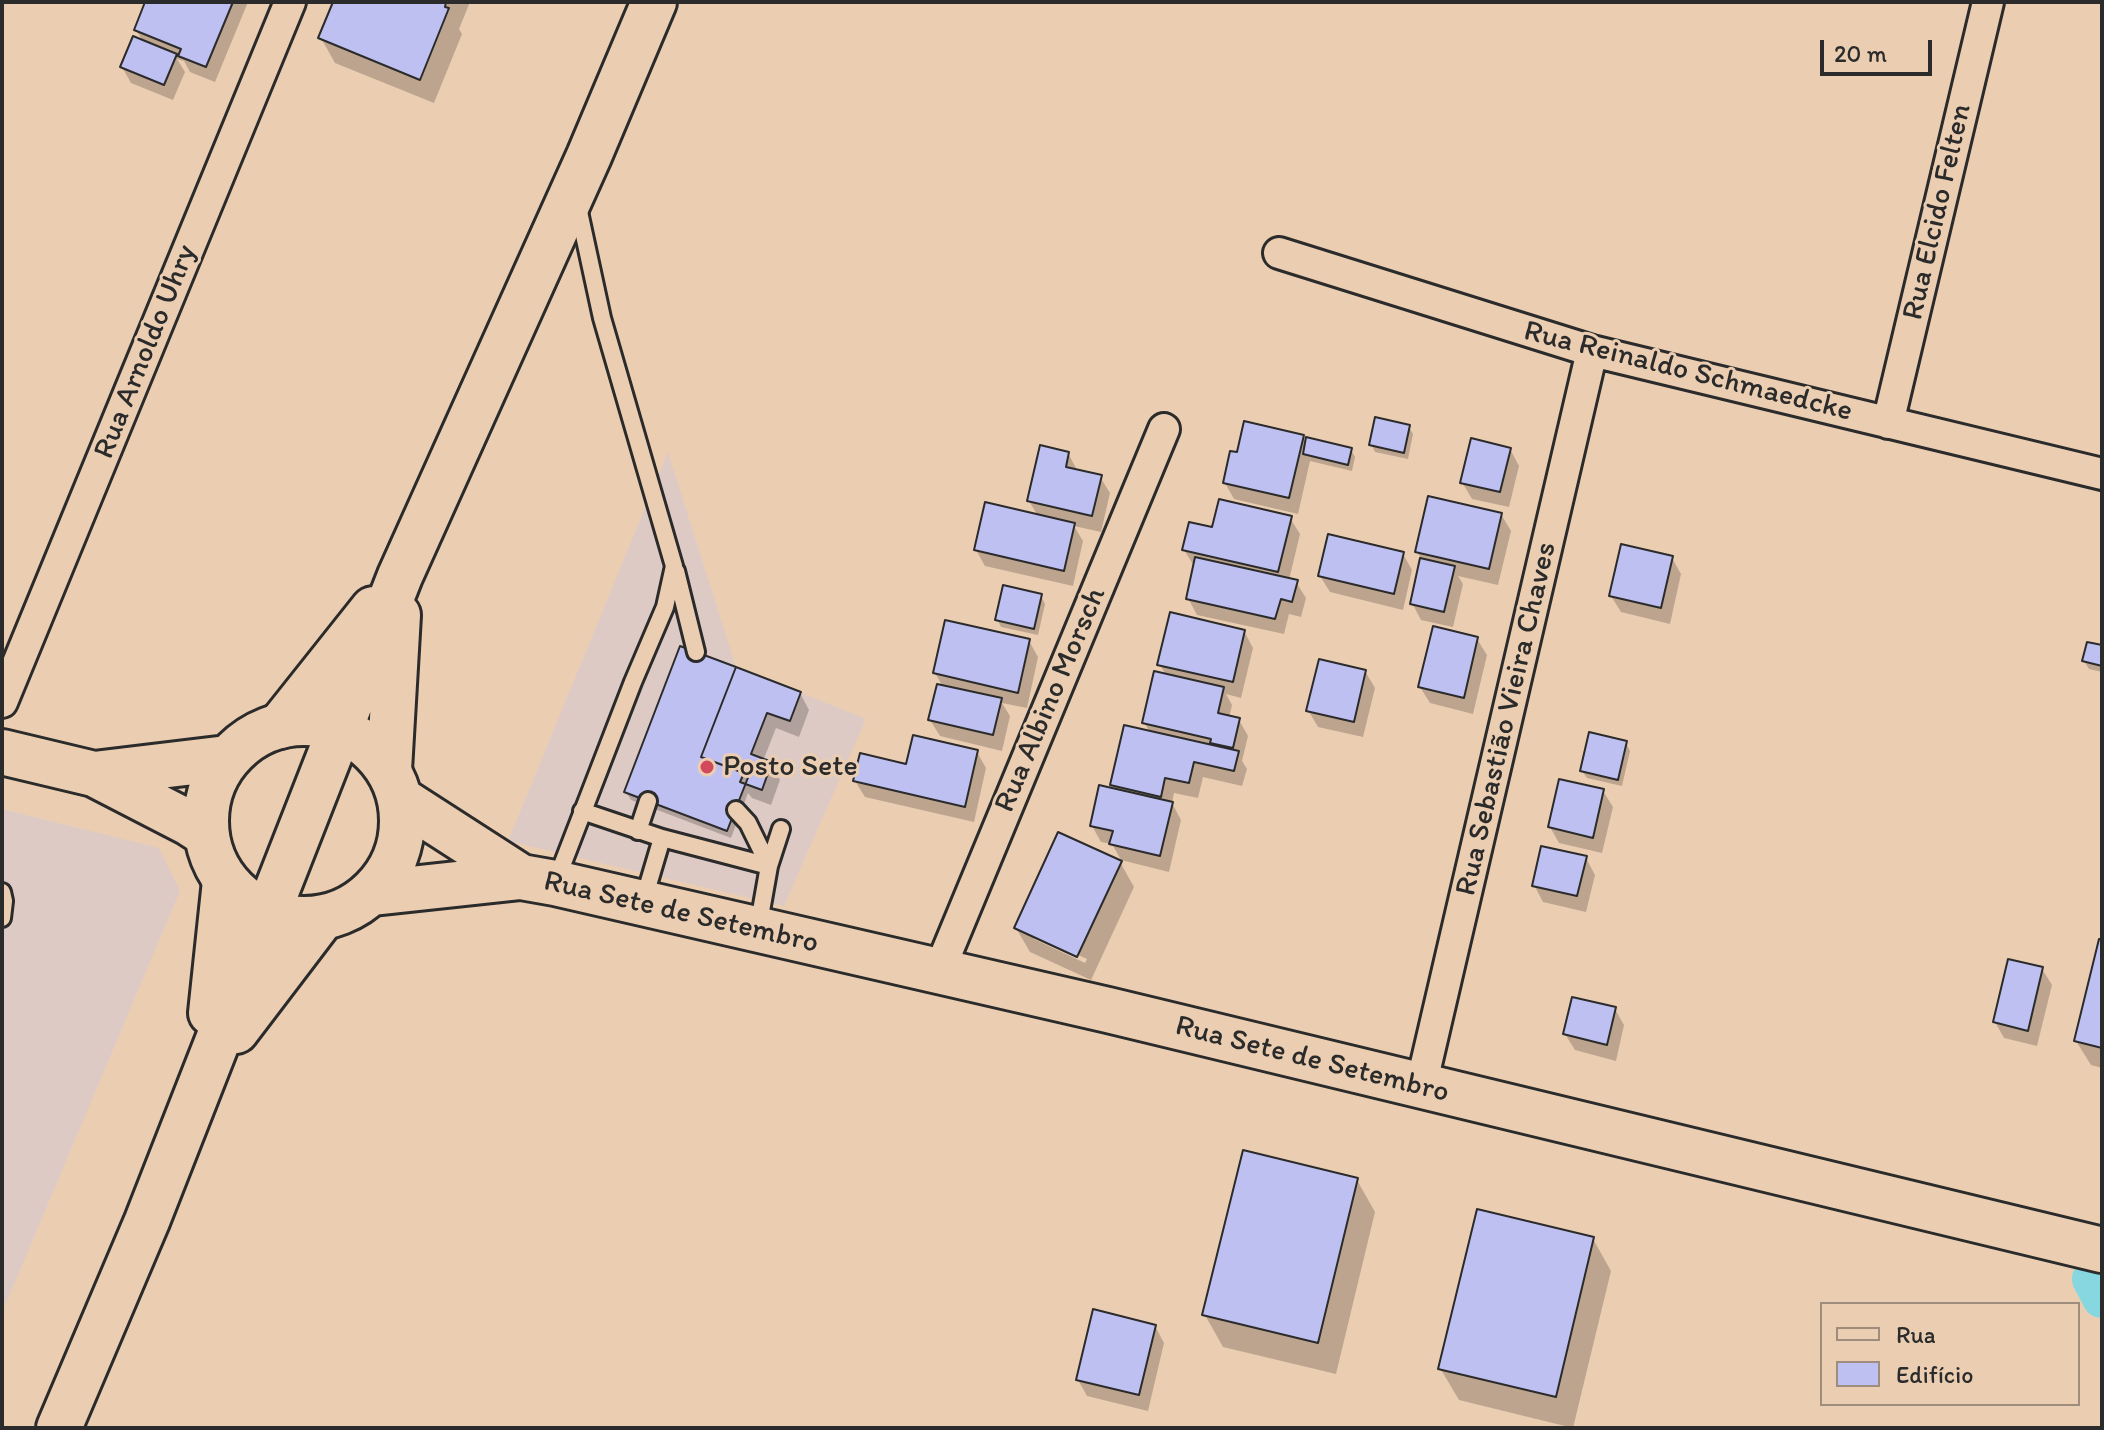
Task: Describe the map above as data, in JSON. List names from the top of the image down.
{
  "streets": {
    "main road": ["Rua Sete de Setembro"],
    "street": [
      "Rua Elcido Felten",
      "Rua Arnoldo Uhry",
      "Rua Reinaldo Schmaedcke",
      "Rua Albino Morsch",
      "Rua Sebastião Vieira Chaves"
    ]
  },
  "crossings": [
    ["Rua Elcido Felten", "Rua Reinaldo Schmaedcke"],
    ["Rua Reinaldo Schmaedcke", "Rua Sebastião Vieira Chaves"],
    ["Rua Albino Morsch", "Rua Sete de Setembro"],
    ["Rua Sebastião Vieira Chaves", "Rua Sete de Setembro"]
  ],
  "places": ["Posto Sete"],
  "legend": ["Rua", "Edifício"],
  "scale_bar": "20 m"
}
